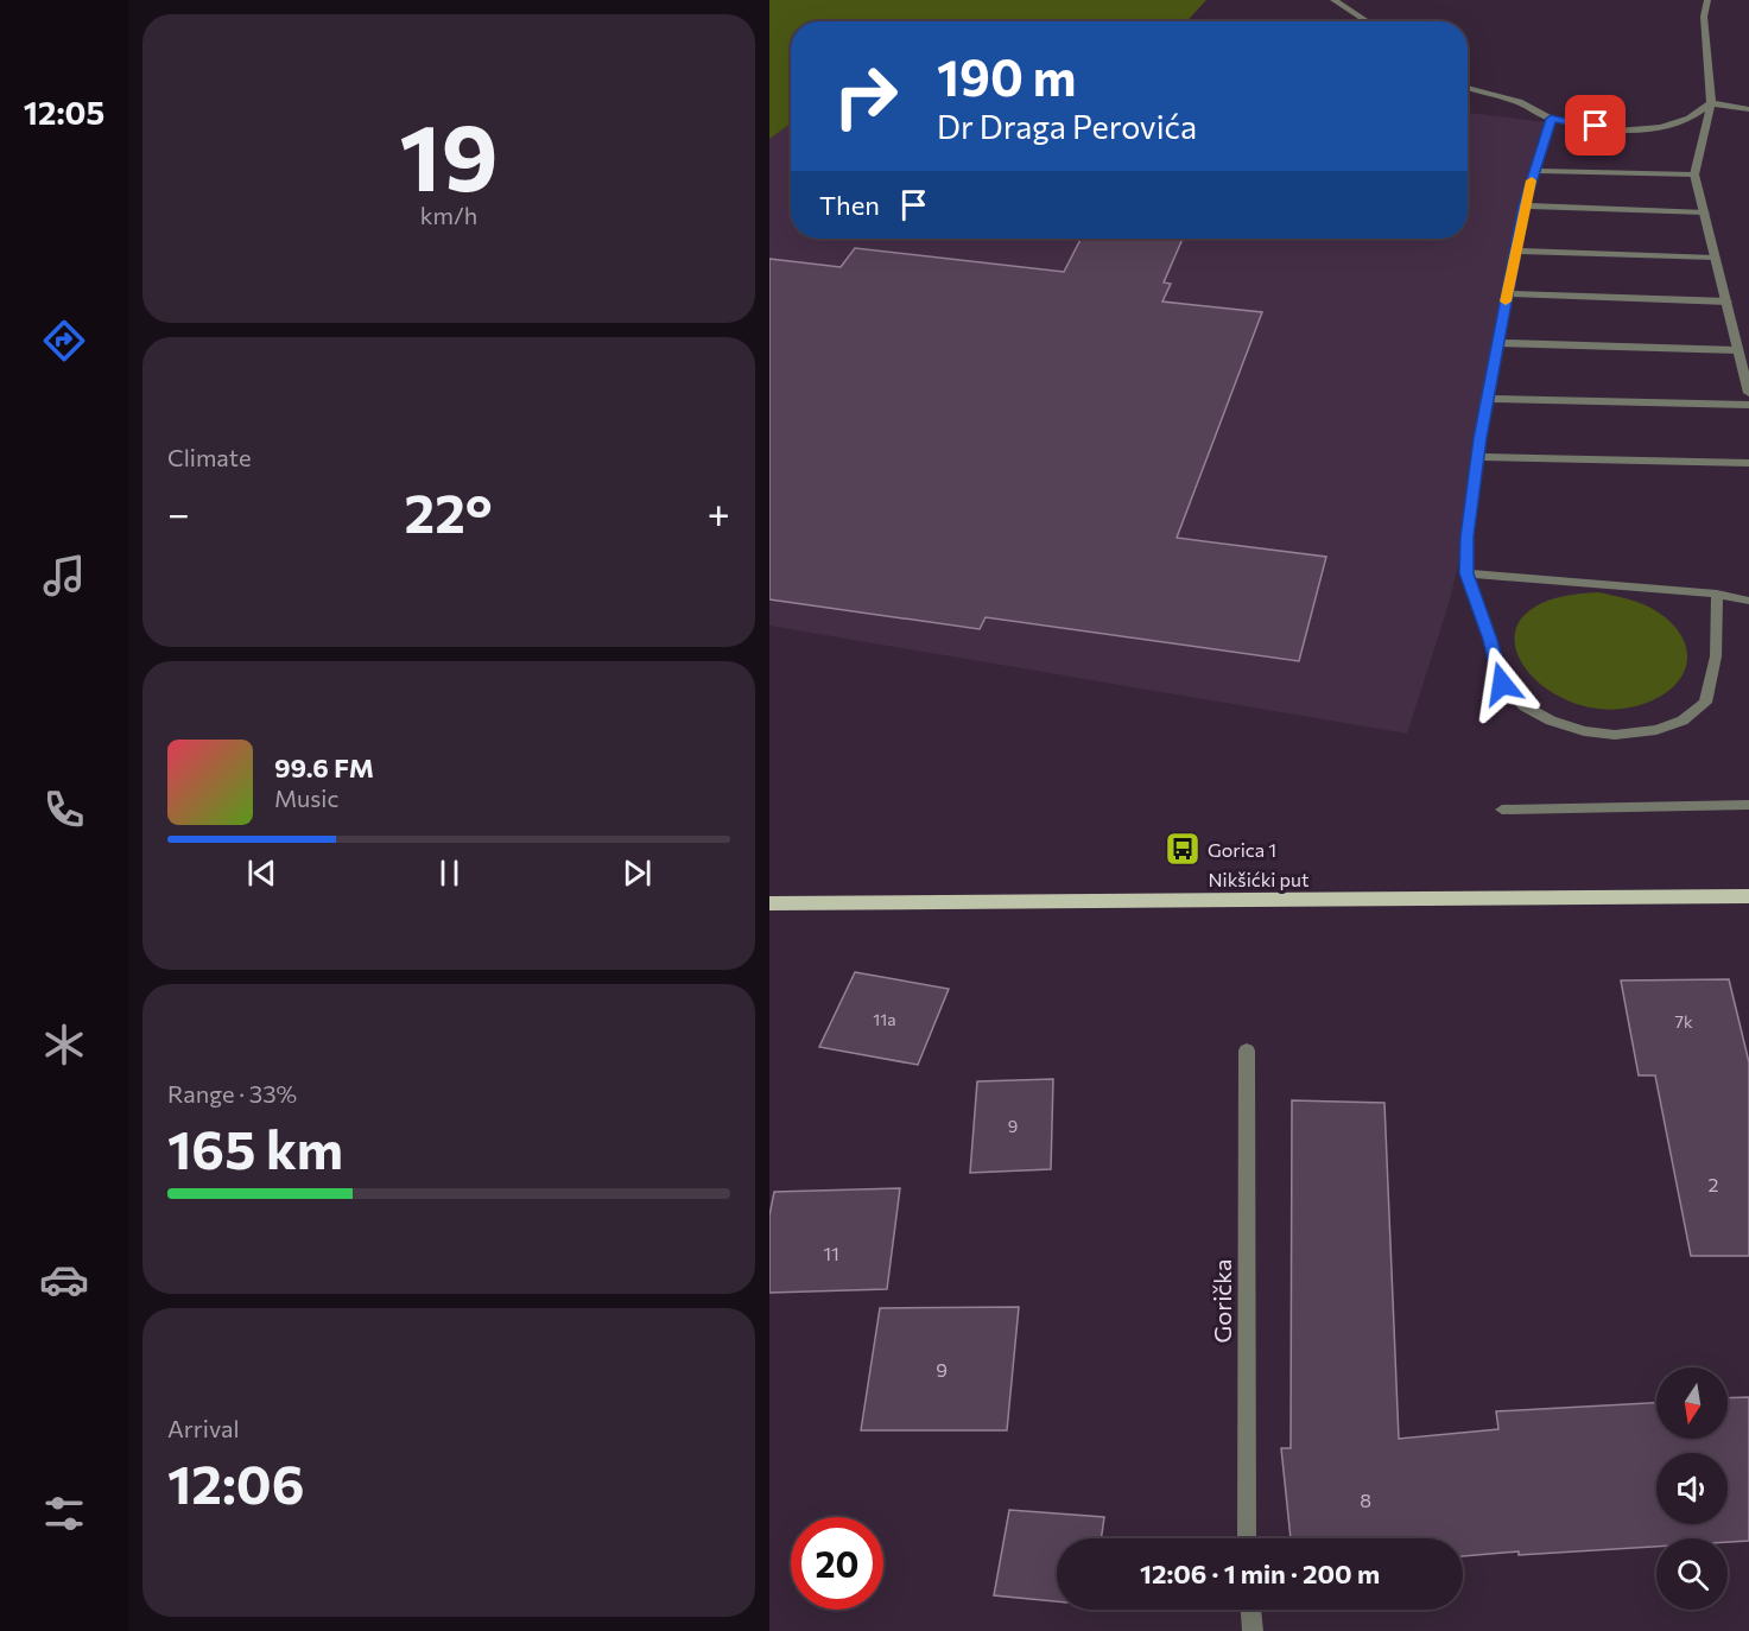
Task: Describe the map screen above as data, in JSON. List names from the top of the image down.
{
  "streets": {
    "main road": ["Nikšićki put"],
    "street": ["Gorička"]
  },
  "places": {
    "bus stop": ["Gorica 1"]
  },
  "house_numbers": [
    "11a",
    "7k",
    "9",
    "2",
    "11",
    "9",
    "8"
  ],
  "north": "bottom",
  "page": {
    "tabs": "12:05",
    "tile": [
      ["19", "km/h"],
      "Climate",
      ["Range · 33%", "165 km"],
      ["Arrival", "12:06"]
    ],
    "turn": ["190 m", "Dr Draga Perovića"],
    "then": "Then",
    "heat": ["−", "22°", "+"],
    "song": ["99.6 FM", "Music"],
    "limit": "20",
    "trip": "12:06 · 1 min · 200 m"
  }
}
